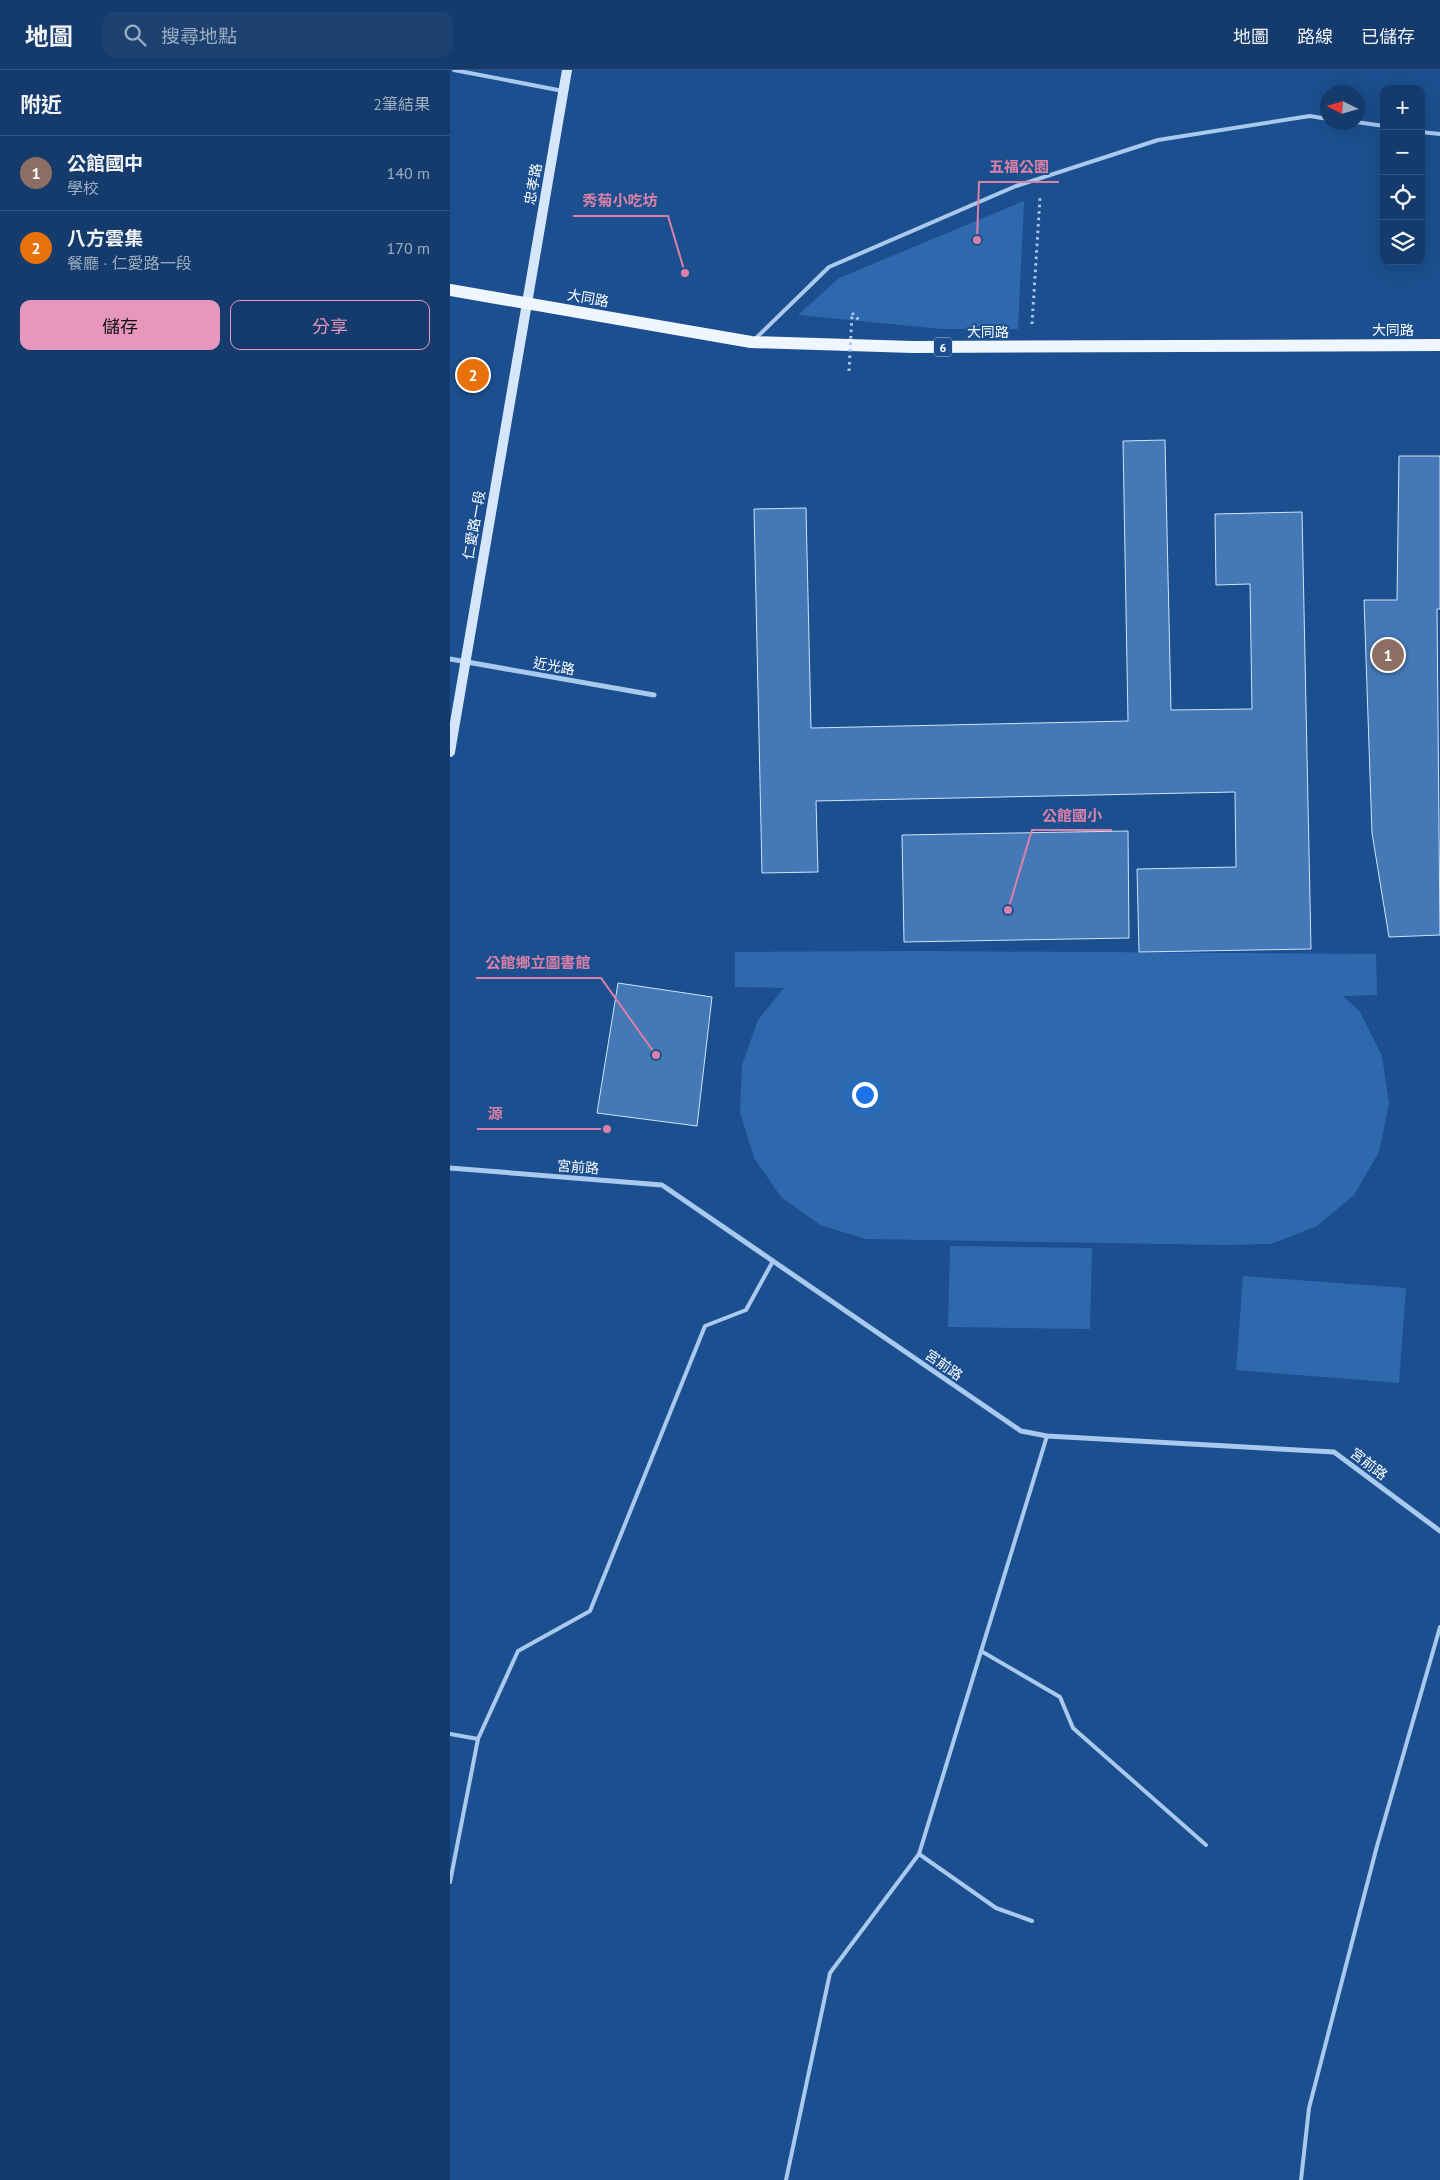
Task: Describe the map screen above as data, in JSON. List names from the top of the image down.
{
  "streets": {
    "main road": ["大同路", "6"],
    "street": [
      "忠孝路",
      "仁愛路一段",
      "近光路",
      "宮前路"
    ]
  },
  "crossings": [
    ["忠孝路", "大同路"],
    ["忠孝路", "仁愛路一段"],
    ["大同路", "仁愛路一段"],
    ["仁愛路一段", "近光路"]
  ],
  "places": [
    "五福公園",
    "秀菊小吃坊",
    "公館國小",
    "公館鄉立圖書館",
    "源"
  ],
  "north": "left",
  "page": {
    "header": "地圖",
    "search": "搜尋地點",
    "nav": ["地圖", "路線", "已儲存"],
    "heading": ["附近", "2筆結果"],
    "map_buttons": ["+", "−"],
    "list": [
      {
        "mark": "1",
        "name": "公館國中",
        "note": "學校",
        "value": "140 m"
      },
      {
        "mark": "2",
        "name": "八方雲集",
        "note": "餐廳 · 仁愛路一段",
        "value": "170 m"
      }
    ],
    "buttons": ["儲存", "分享"],
    "pins": ["2", "1"]
  }
}
